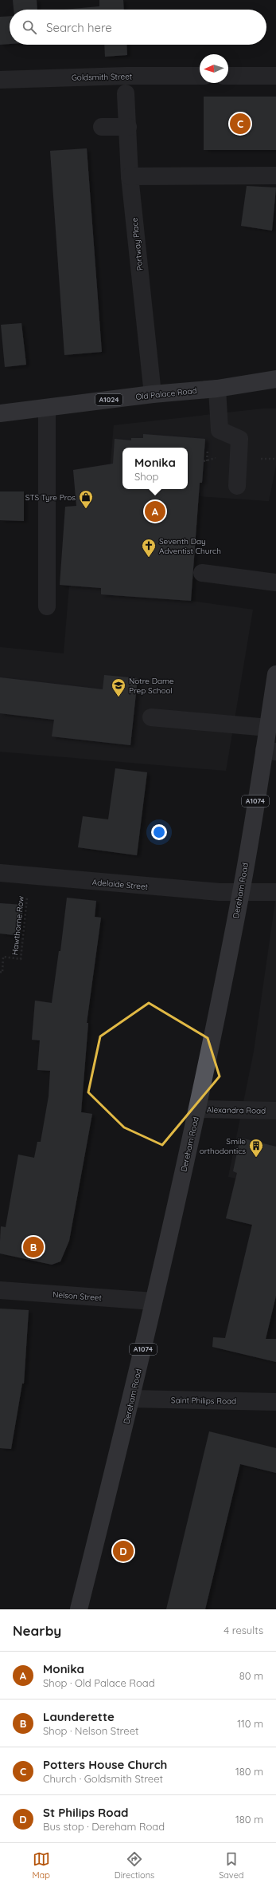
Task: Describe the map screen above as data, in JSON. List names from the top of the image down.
{
  "streets": {
    "main road": [
      "Old Palace Road",
      "A1024",
      "A1074",
      "Dereham Road"
    ],
    "street": [
      "Goldsmith Street",
      "Portway Place",
      "Adelaide Street",
      "Alexandra Road",
      "Nelson Street",
      "Saint Philips Road"
    ],
    "path": ["Hawthorne Row"]
  },
  "crossings": [
    ["Portway Place", "Old Palace Road"],
    ["Adelaide Street", "Dereham Road"],
    ["Adelaide Street", "Hawthorne Row"],
    ["Dereham Road", "Alexandra Road"],
    ["Dereham Road", "Nelson Street"],
    ["Dereham Road", "Saint Philips Road"]
  ],
  "places": {
    "shop": ["STS Tyre Pros"],
    "church": ["Seventh Day Adventist Church"],
    "school or university": ["Notre Dame Prep School"],
    "building": ["Smile orthodontics"]
  },
  "north": "left",
  "page": {
    "search": "Search here",
    "pins": [
      "C",
      "A",
      "B",
      "D"
    ],
    "popup": ["Monika", "Shop"],
    "heading": ["Nearby", "4 results"],
    "list": [
      {
        "mark": "A",
        "name": "Monika",
        "note": "Shop · Old Palace Road",
        "value": "80 m"
      },
      {
        "mark": "B",
        "name": "Launderette",
        "note": "Shop · Nelson Street",
        "value": "110 m"
      },
      {
        "mark": "C",
        "name": "Potters House Church",
        "note": "Church · Goldsmith Street",
        "value": "180 m"
      },
      {
        "mark": "D",
        "name": "St Philips Road",
        "note": "Bus stop · Dereham Road",
        "value": "180 m"
      }
    ],
    "nav": ["Map", "Directions", "Saved"]
  }
}
